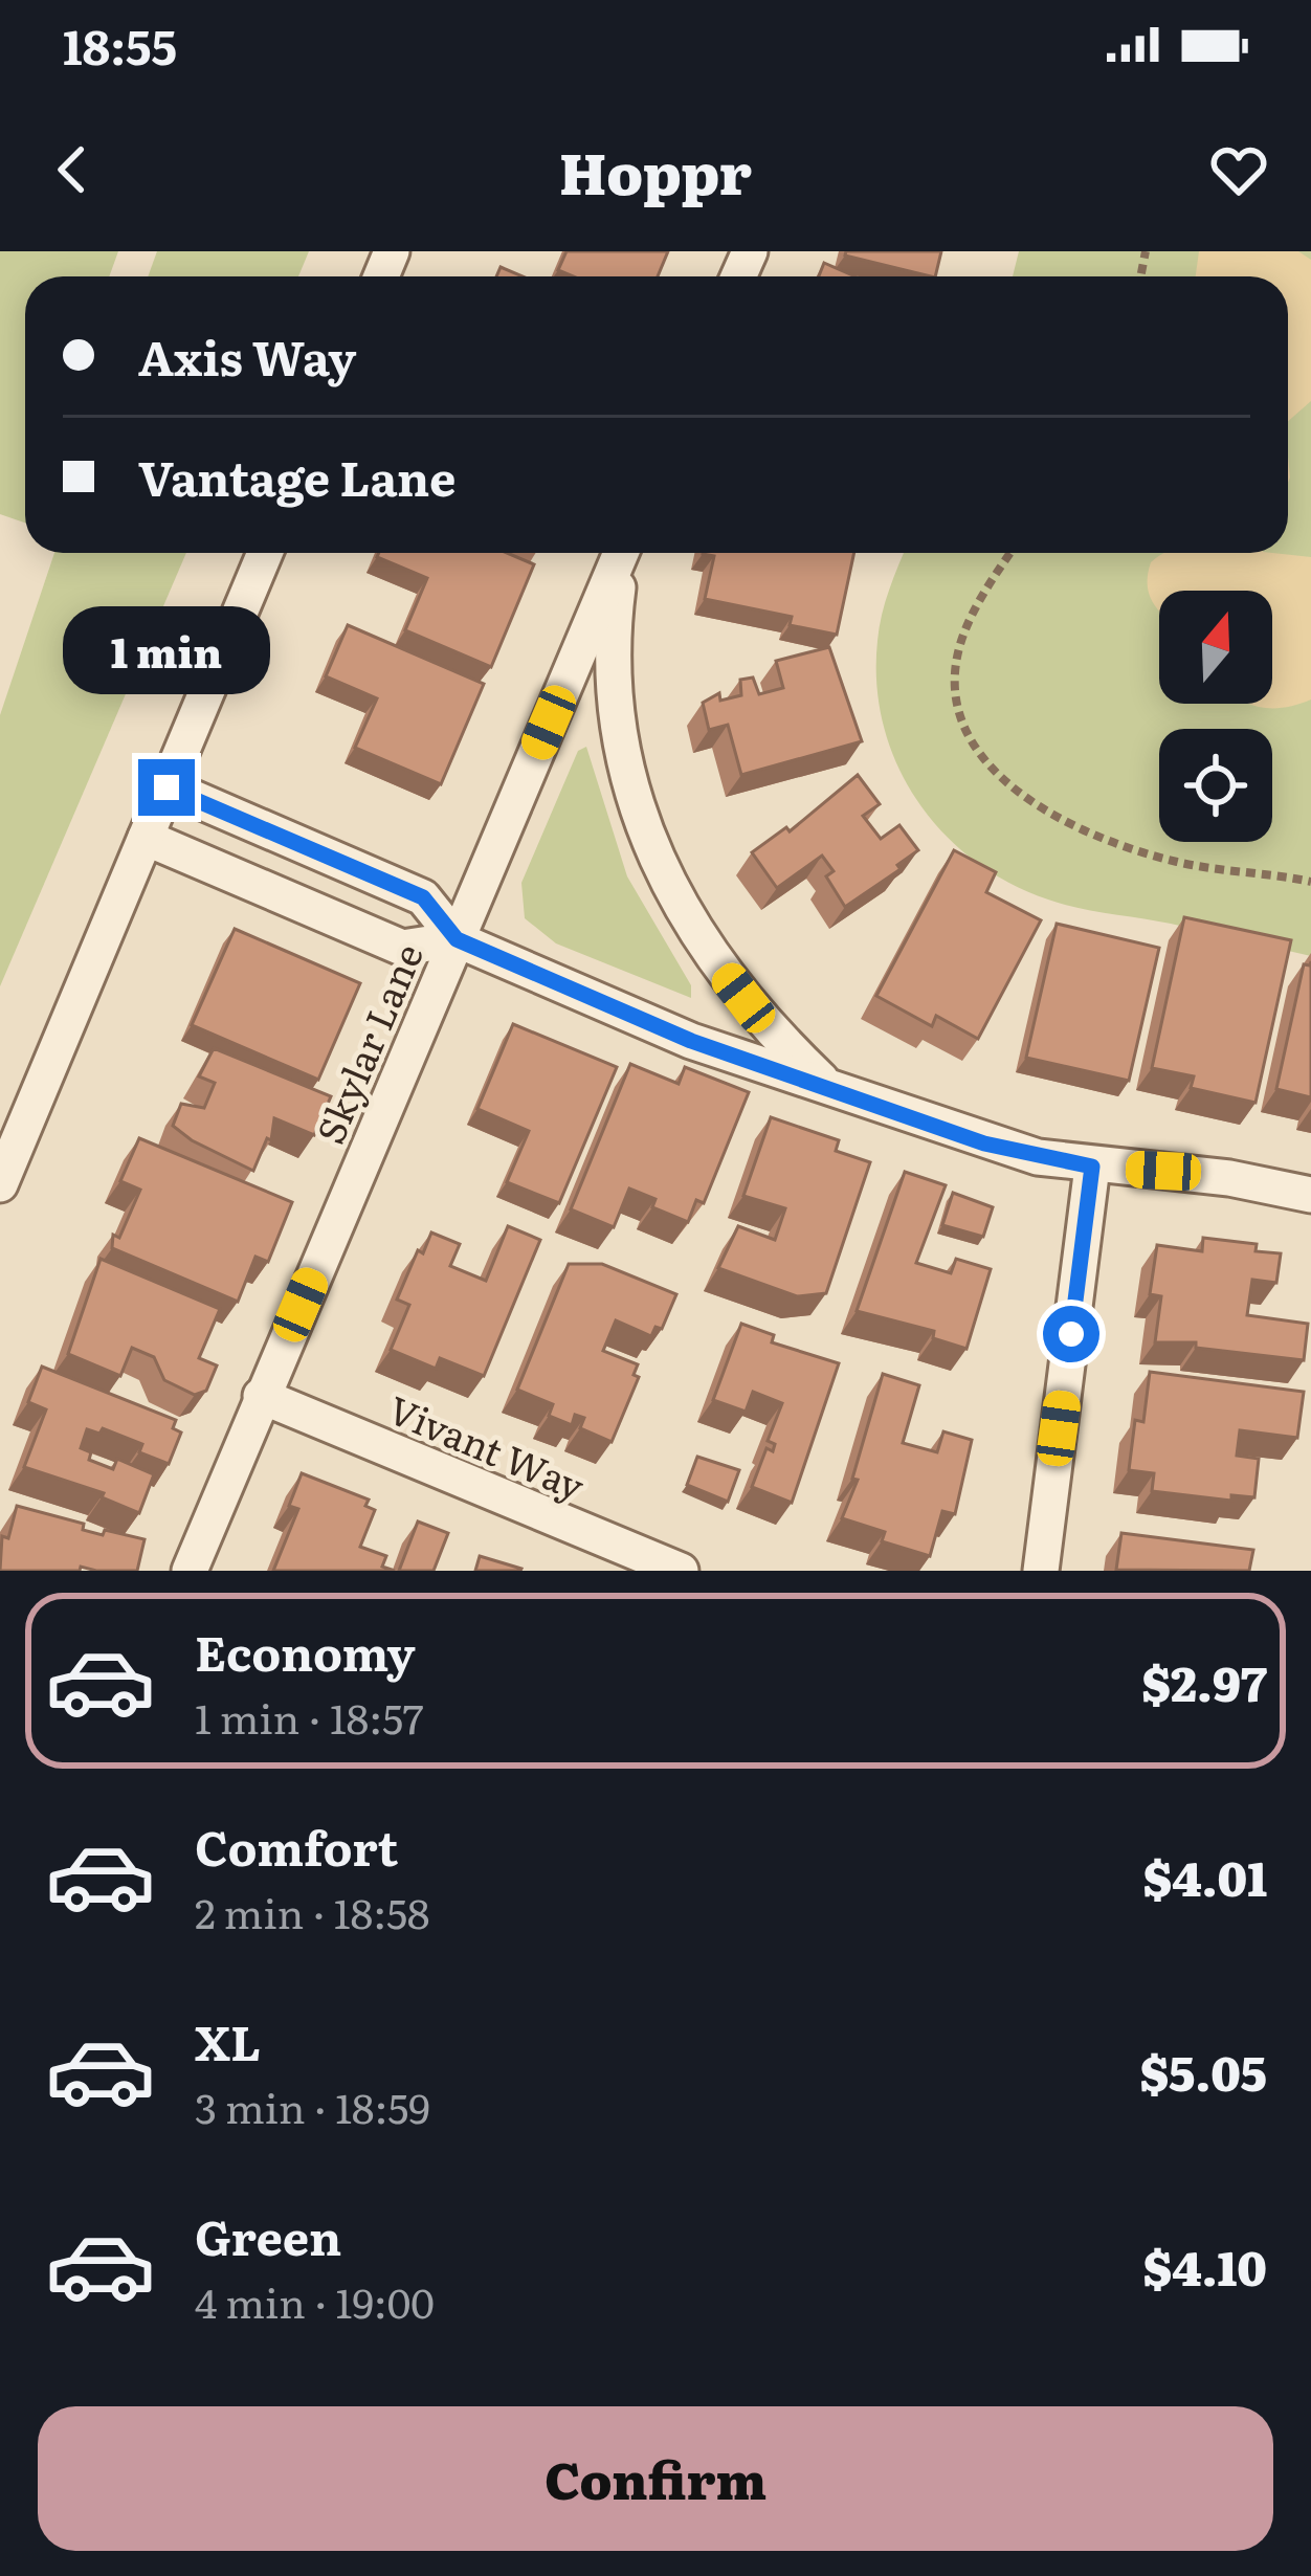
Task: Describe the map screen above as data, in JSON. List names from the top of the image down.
{
  "streets": {
    "street": ["Skylar Lane", "Vivant Way"]
  },
  "crossings": [
    ["Skylar Lane", "Vivant Way"]
  ],
  "north": "top",
  "page": {
    "status": "18:55",
    "header": "Hoppr",
    "banner": ["Axis Way", "Vantage Lane"],
    "bubble": "1 min",
    "list": [
      {
        "name": "Economy",
        "note": "1 min · 18:57",
        "value": "$2.97"
      },
      {
        "name": "Comfort",
        "note": "2 min · 18:58",
        "value": "$4.01"
      },
      {
        "name": "XL",
        "note": "3 min · 18:59",
        "value": "$5.05"
      },
      {
        "name": "Green",
        "note": "4 min · 19:00",
        "value": "$4.10"
      }
    ],
    "buttons": "Confirm"
  }
}
